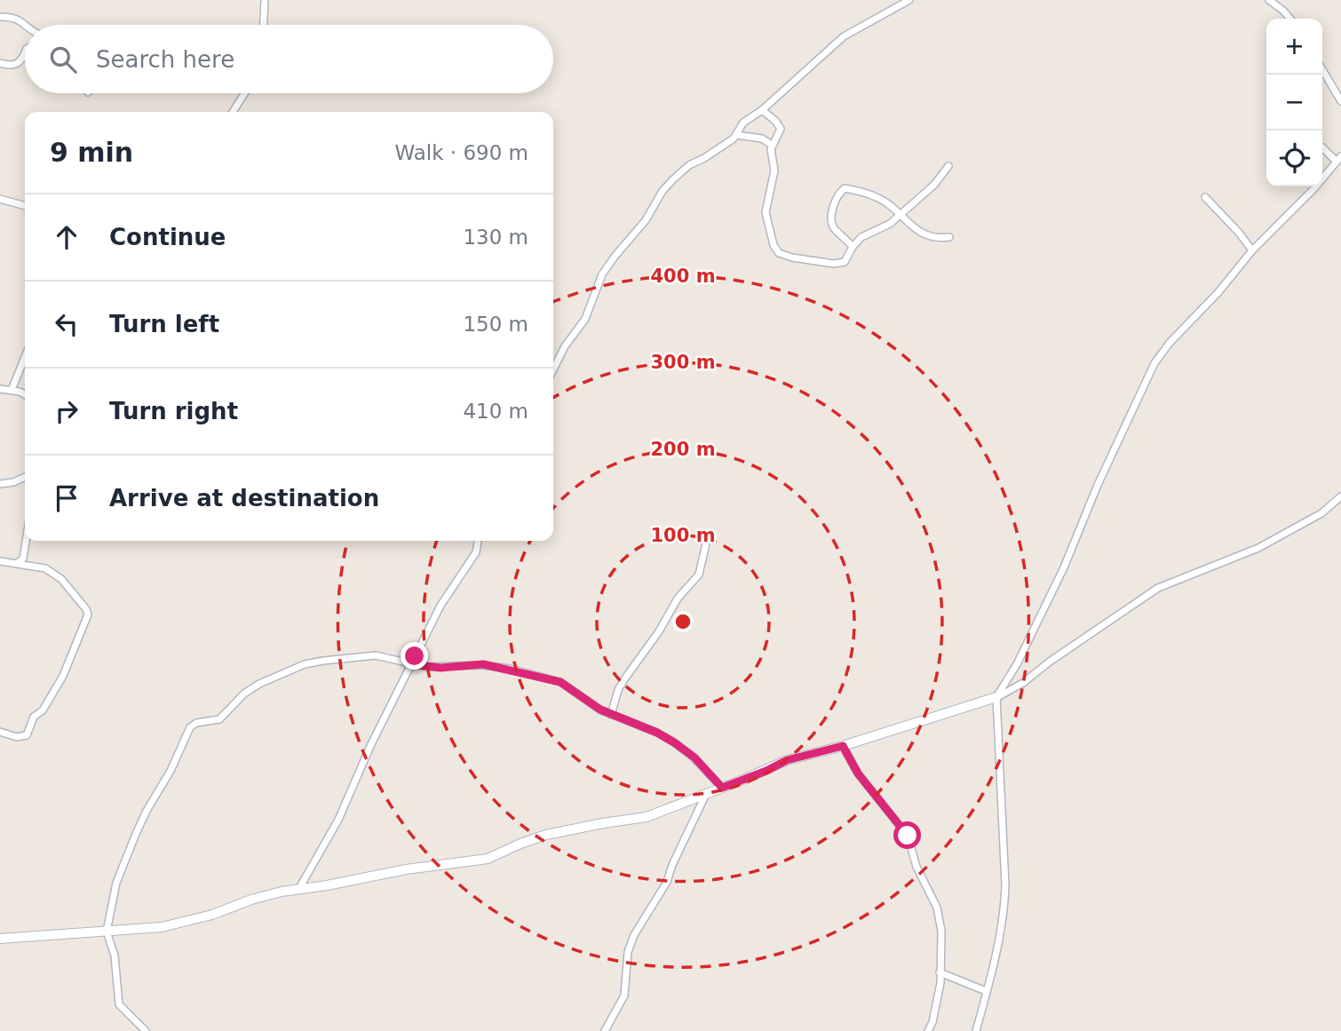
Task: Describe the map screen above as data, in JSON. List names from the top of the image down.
{
  "page": {
    "map_buttons": ["+", "−"],
    "search": "Search here",
    "heading": ["9 min", "Walk · 690 m"],
    "list": [
      ["Continue", "130 m"],
      ["Turn left", "150 m"],
      ["Turn right", "410 m"],
      "Arrive at destination"
    ]
  },
  "rings": [
    "400 m",
    "300 m",
    "200 m",
    "100 m"
  ]
}
